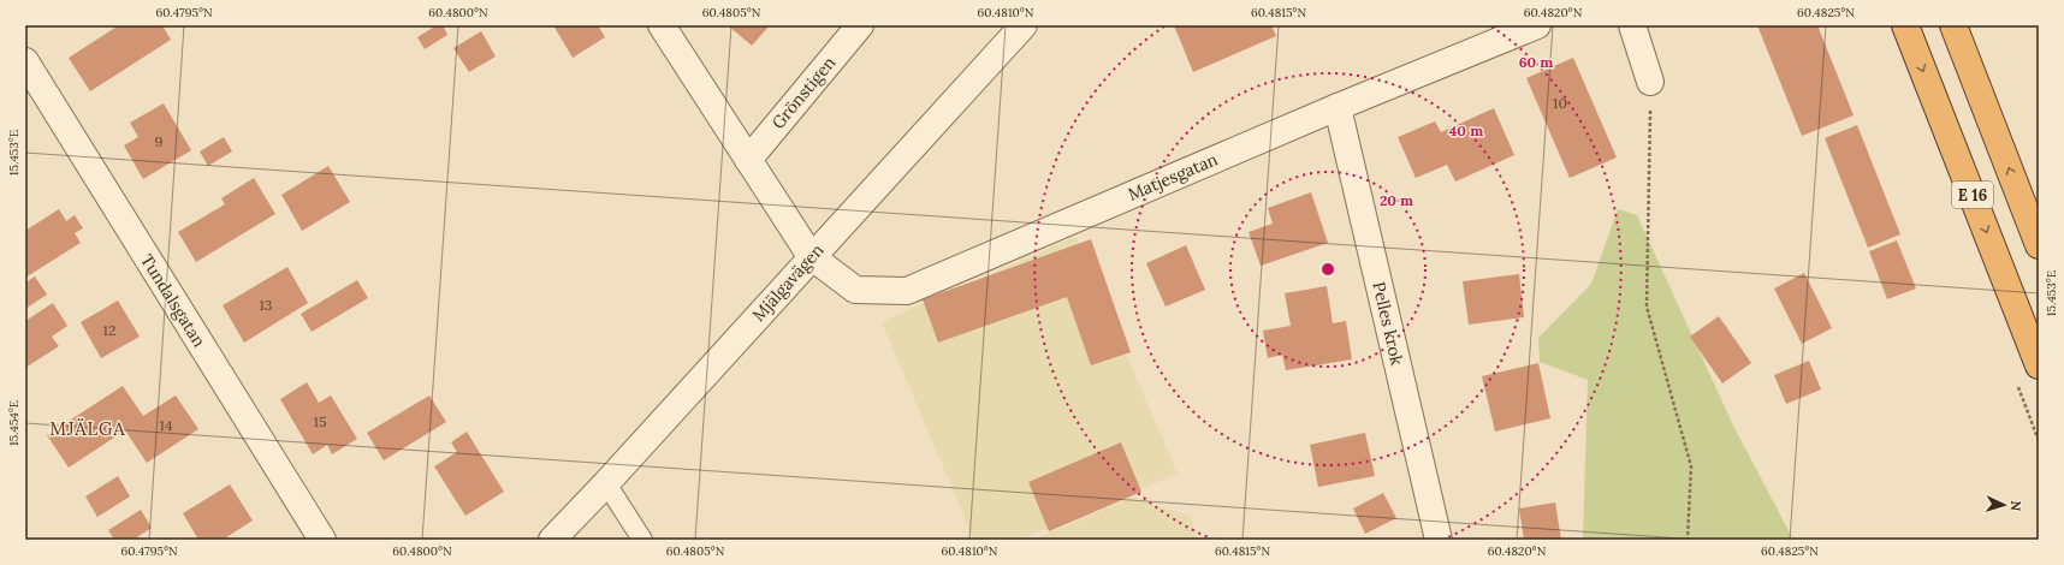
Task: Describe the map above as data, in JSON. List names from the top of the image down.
{
  "streets": {
    "highway": ["E 16"],
    "street": [
      "Grönstigen",
      "Matjesgatan",
      "Mjälgavägen",
      "Tundalsgatan",
      "Pelles krok"
    ]
  },
  "crossings": [
    ["Matjesgatan", "Mjälgavägen"],
    ["Matjesgatan", "Pelles krok"]
  ],
  "districts": ["MJÄLGA"],
  "house_numbers": [
    "10",
    "9",
    "13",
    "12",
    "15",
    "14"
  ],
  "north": "right",
  "coordinates": [
    "60.4795°N",
    "60.4800°N",
    "60.4805°N",
    "60.4810°N",
    "60.4815°N",
    "60.4820°N",
    "60.4825°N",
    "15.453°E",
    "15.454°E"
  ],
  "rings": ["60 m", "40 m", "20 m"]
}
